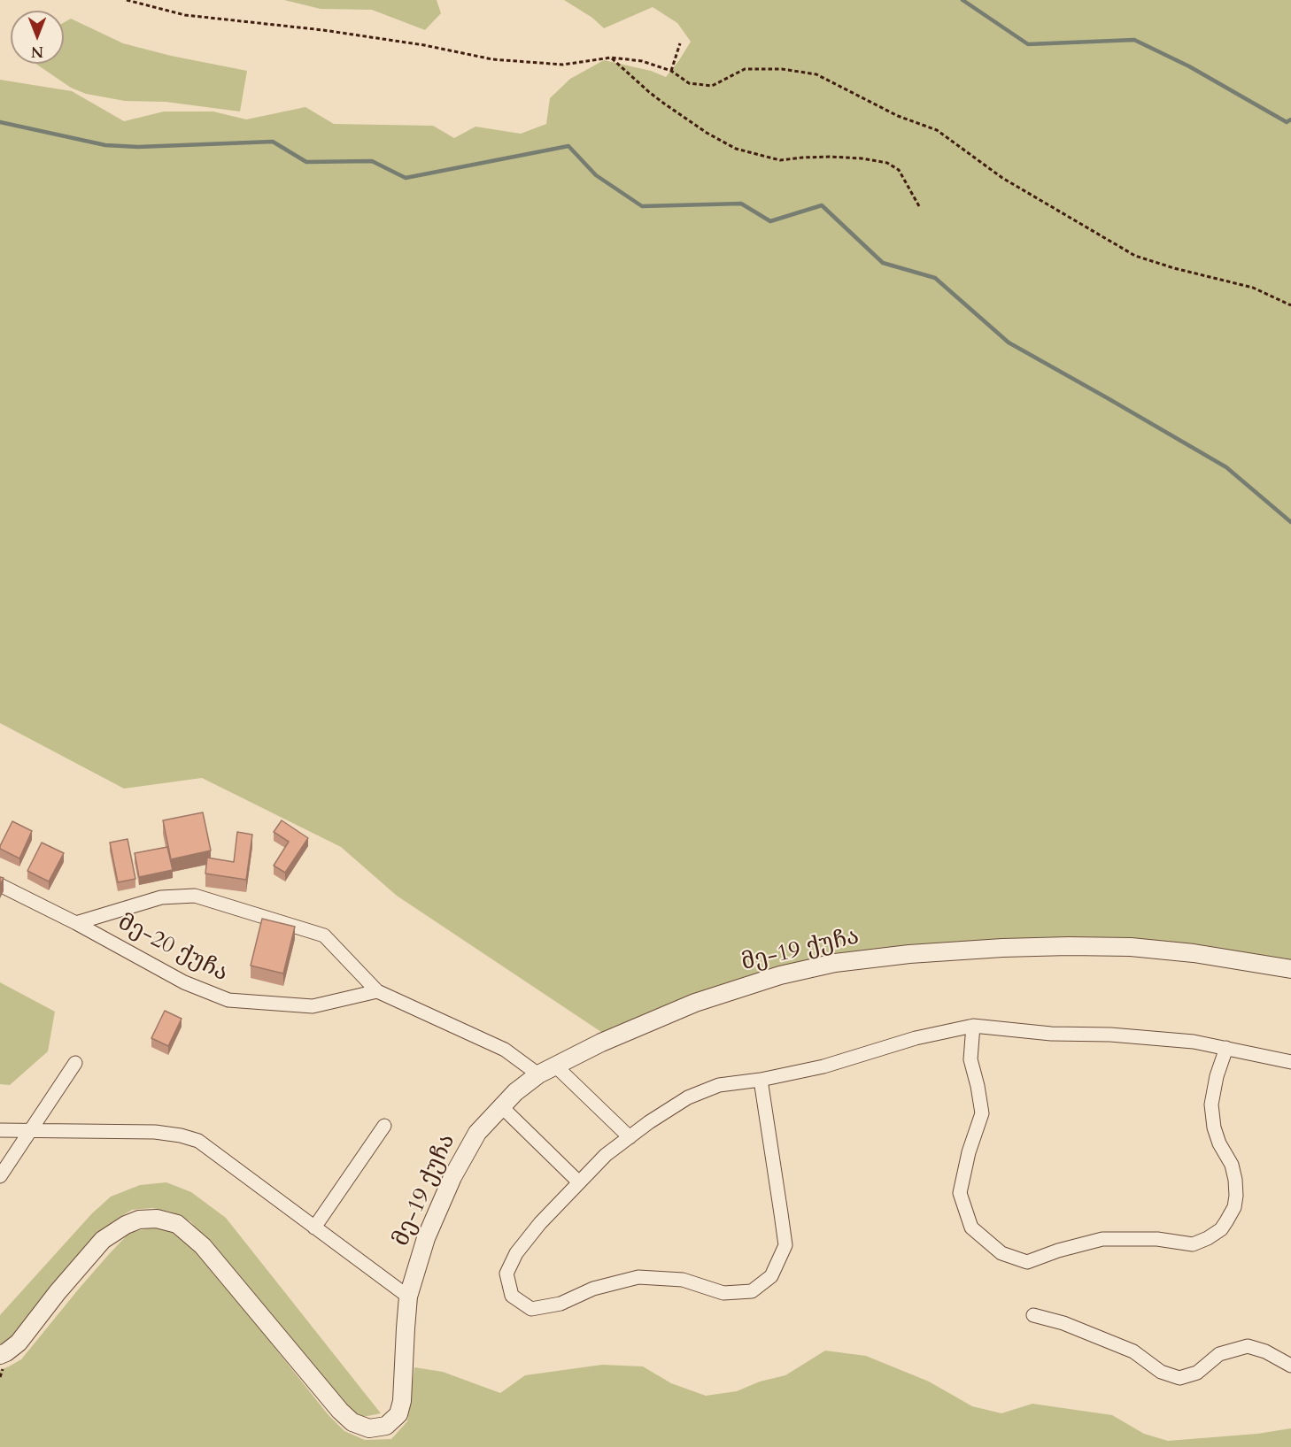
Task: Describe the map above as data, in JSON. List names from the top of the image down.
{
  "streets": {
    "street": ["მე-20 ქუჩა", "მე-19 ქუჩა"]
  },
  "north": "bottom"
}
